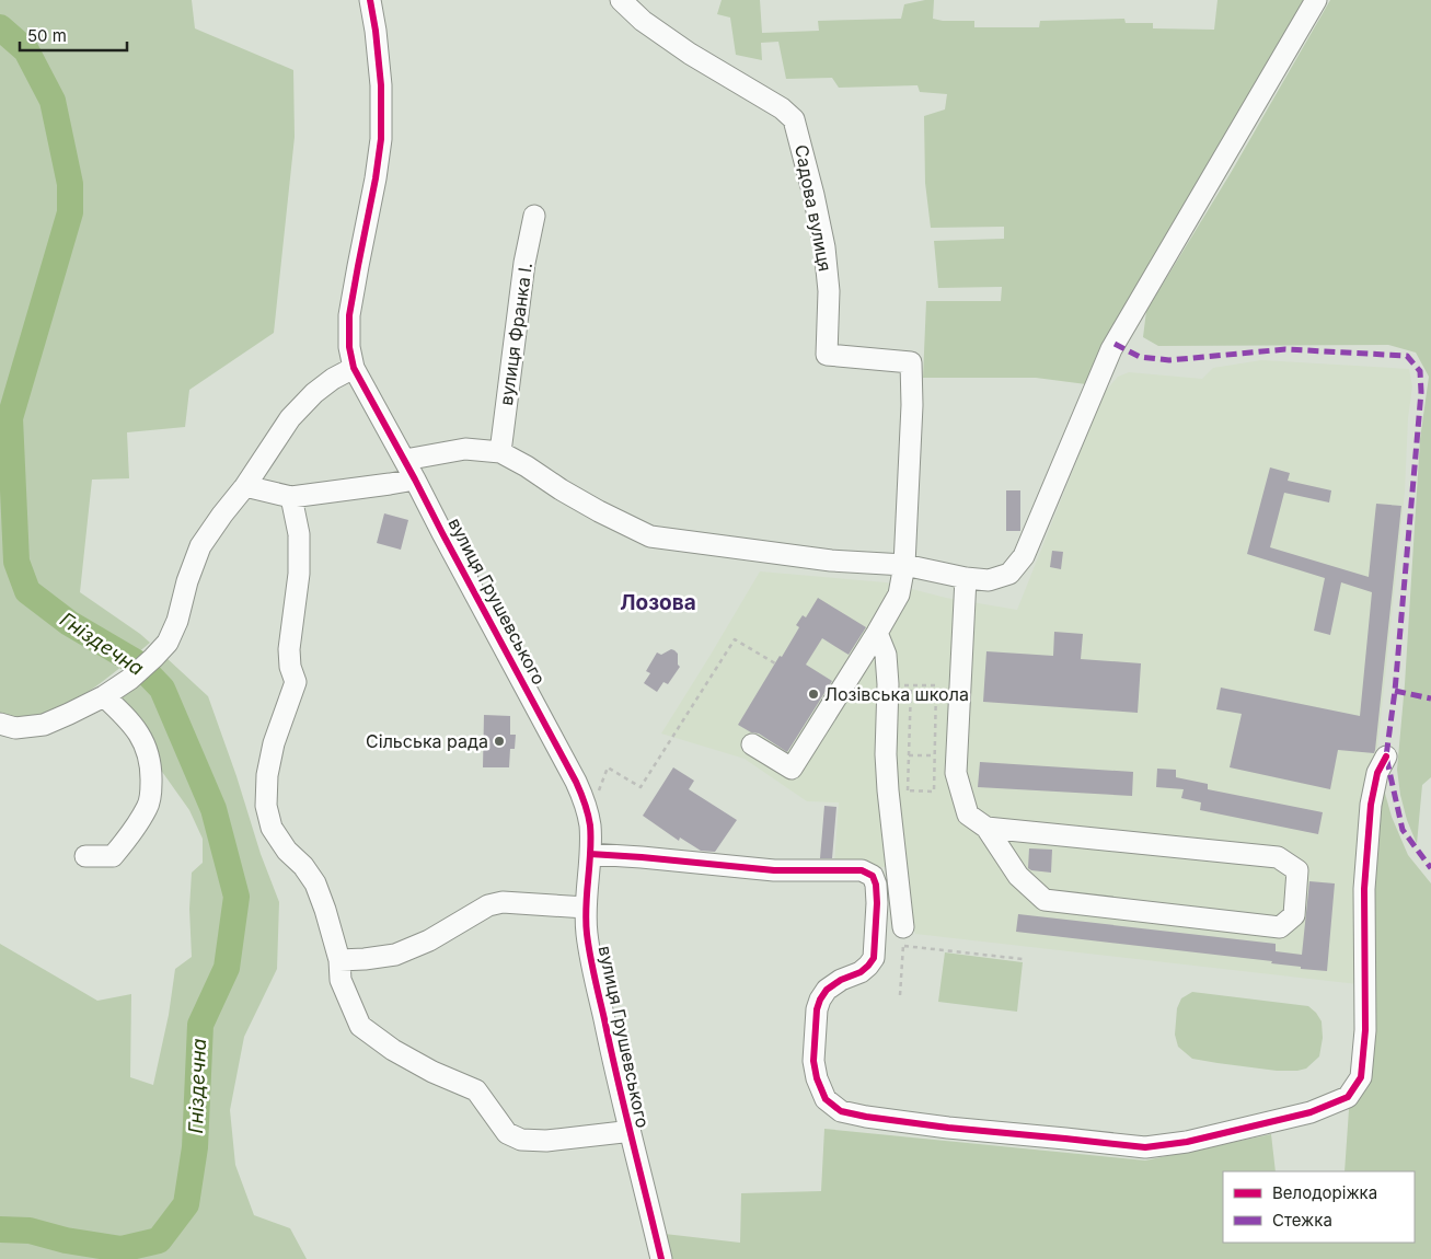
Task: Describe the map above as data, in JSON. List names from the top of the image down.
{
  "streets": {
    "street": ["Садова вулиця", "вулиця Франка І.", "вулиця Грушевського"]
  },
  "districts": ["Лозова"],
  "water": ["Гніздечна"],
  "places": ["Лозівська школа", "Сільська рада"],
  "legend": ["Велодоріжка", "Стежка"],
  "scale_bar": "50 m"
}
